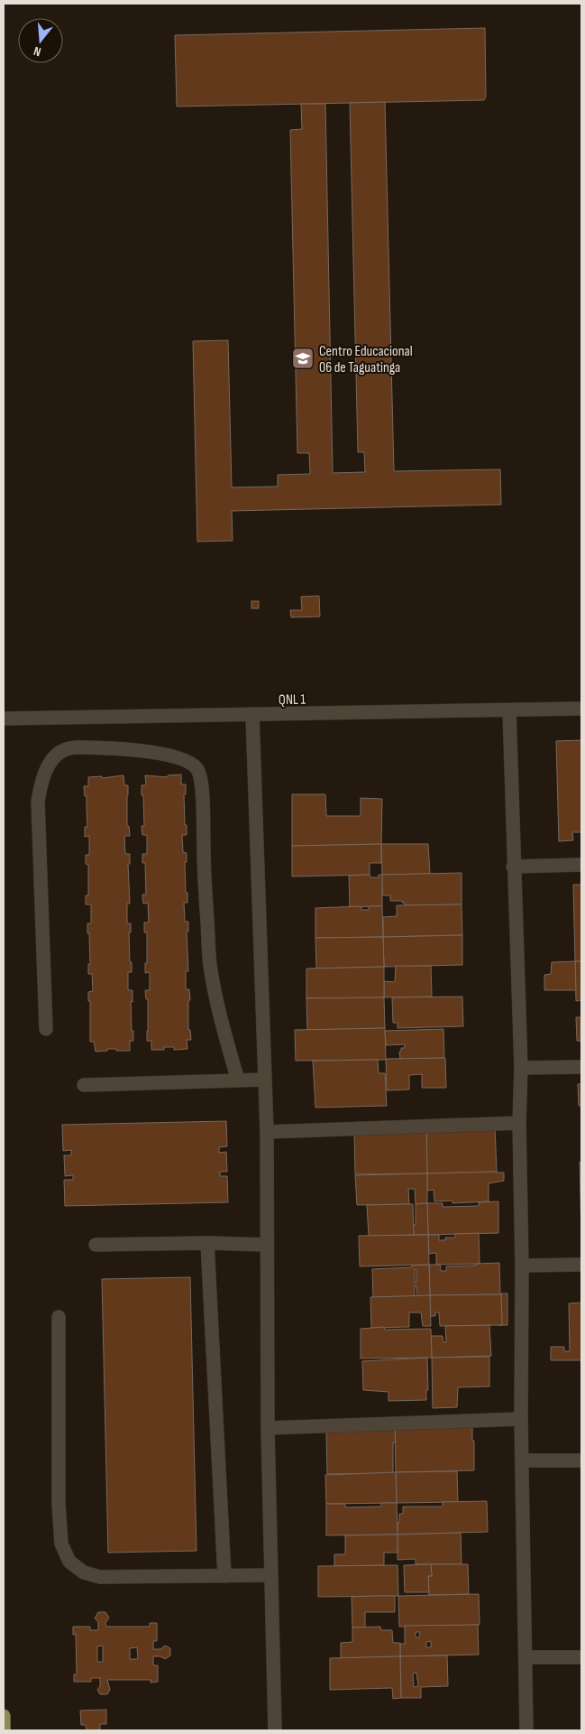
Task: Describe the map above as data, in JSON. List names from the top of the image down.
{
  "streets": {
    "street": ["QNL 1"]
  },
  "places": {
    "school or university": ["Centro Educacional 06 de Taguatinga"]
  },
  "north": "bottom"
}
